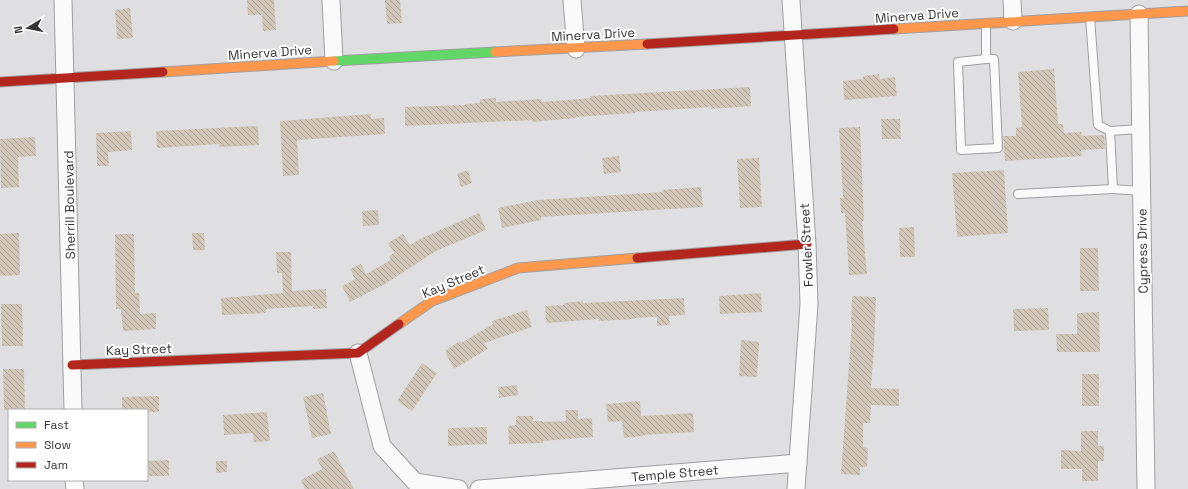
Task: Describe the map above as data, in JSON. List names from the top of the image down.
{
  "streets": {
    "street": [
      "Minerva Drive",
      "Sherrill Boulevard",
      "Fowler Street",
      "Cypress Drive",
      "Kay Street",
      "Temple Street"
    ]
  },
  "crossings": [
    ["Minerva Drive", "Sherrill Boulevard"],
    ["Minerva Drive", "Fowler Street"],
    ["Minerva Drive", "Cypress Drive"],
    ["Sherrill Boulevard", "Kay Street"],
    ["Fowler Street", "Kay Street"],
    ["Fowler Street", "Temple Street"]
  ],
  "legend": ["Fast", "Slow", "Jam"],
  "north": "left"
}
